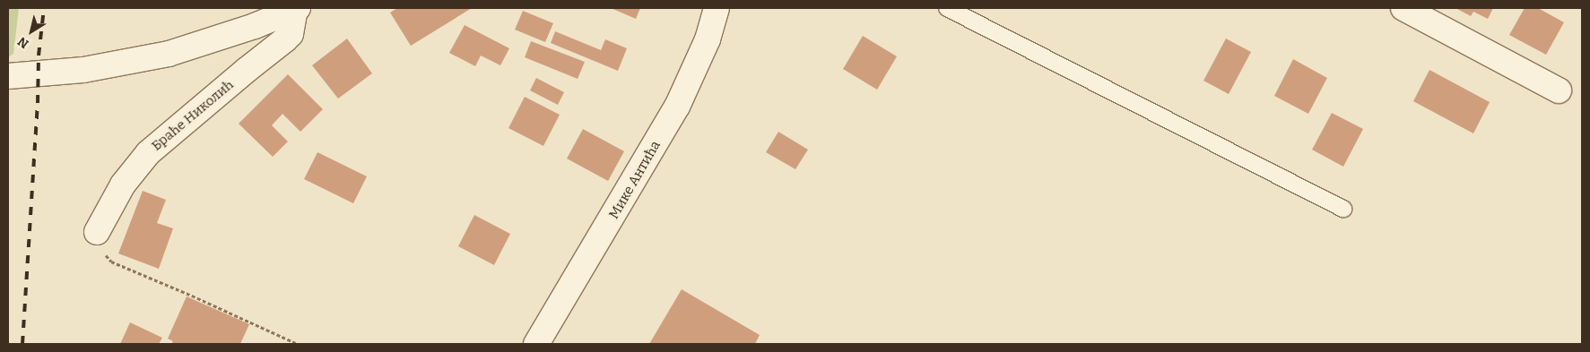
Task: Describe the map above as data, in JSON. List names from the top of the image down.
{
  "streets": {
    "street": ["Браће Николић", "Мике Антића"]
  },
  "north": "bottom left"
}
